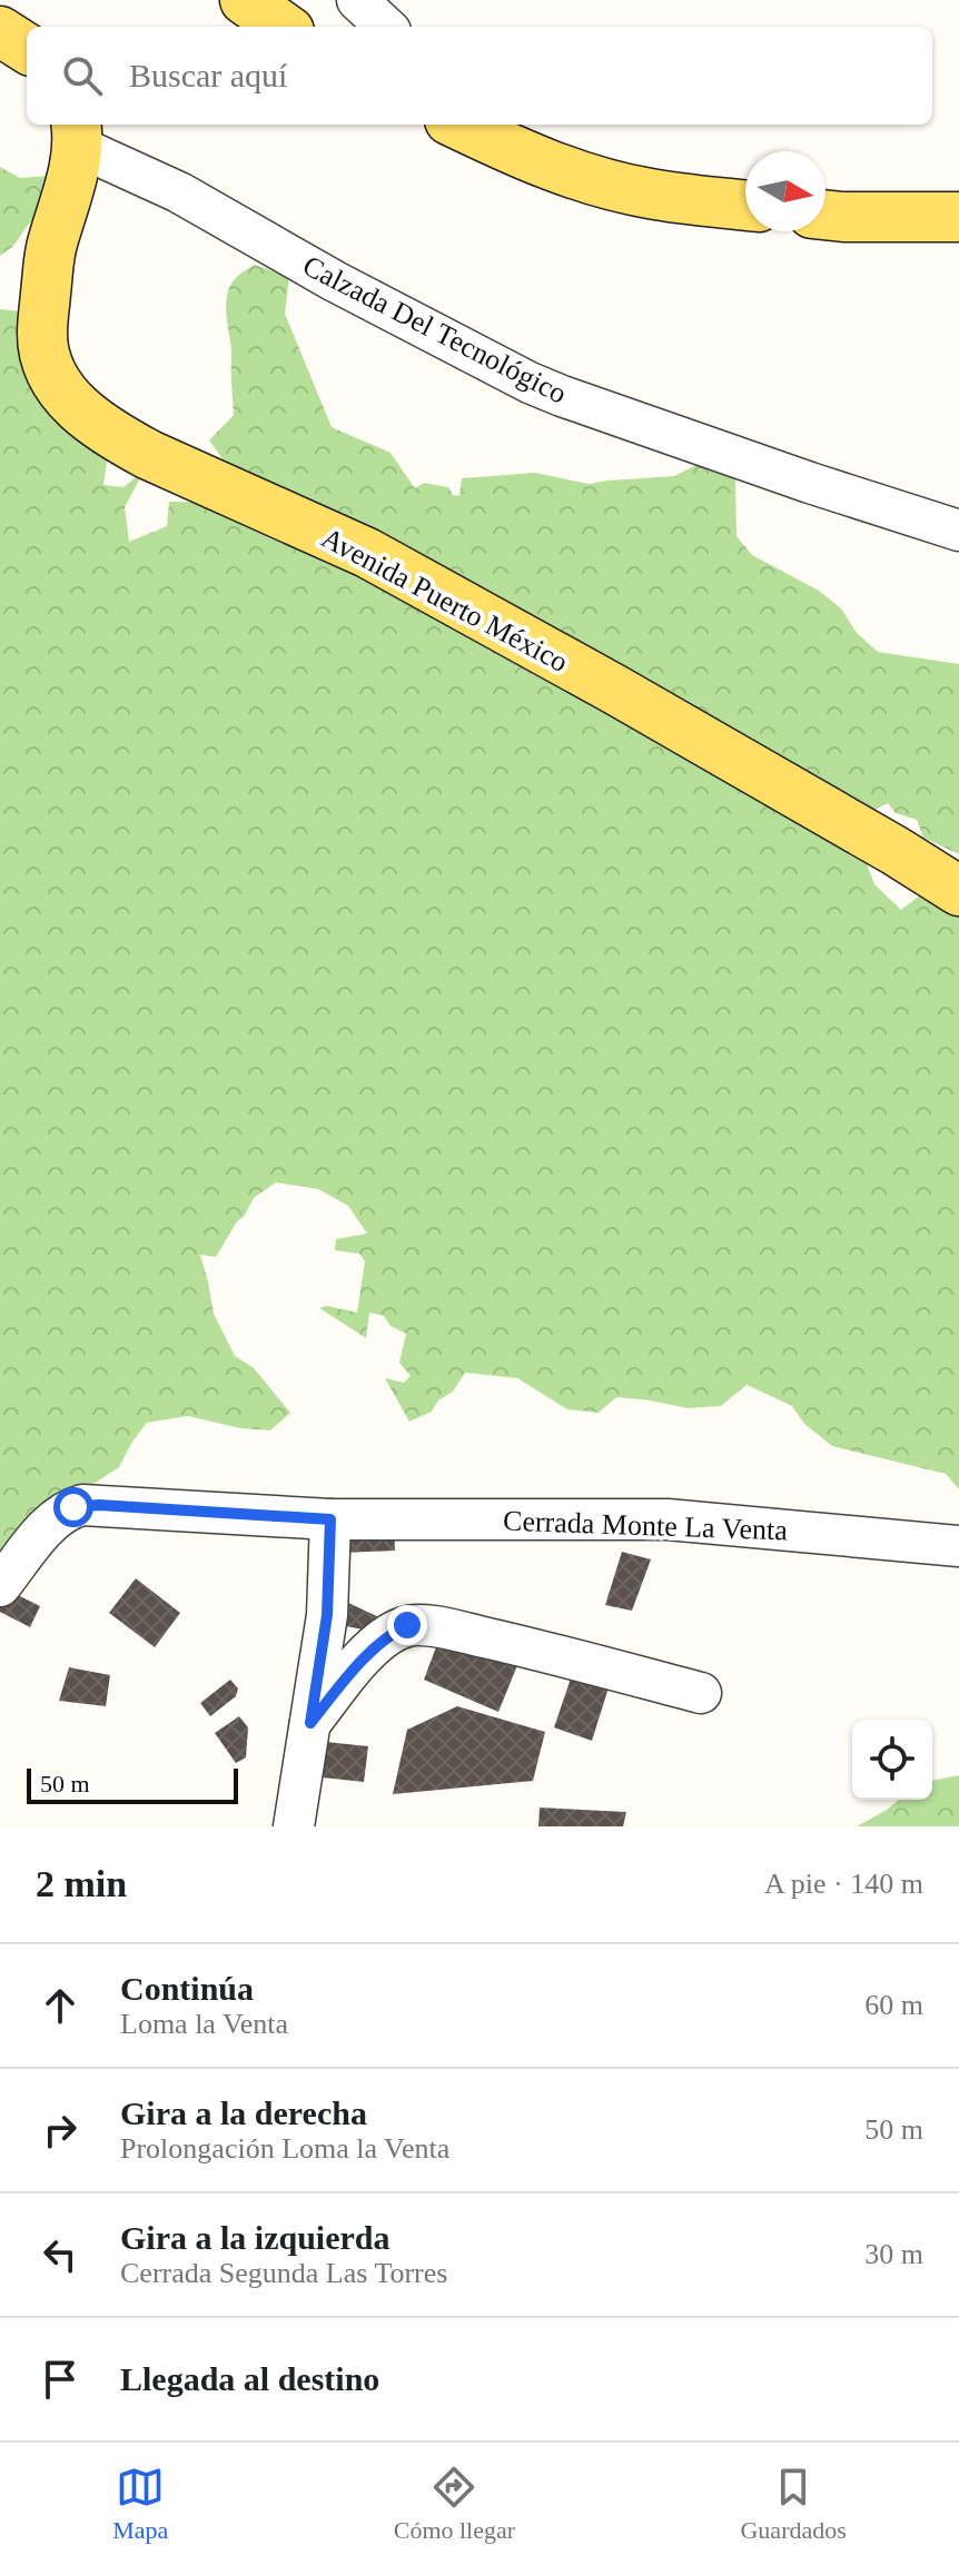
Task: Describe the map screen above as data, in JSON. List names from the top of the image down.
{
  "streets": {
    "main road": ["Avenida Puerto México"],
    "street": ["Calzada Del Tecnológico", "Cerrada Monte La Venta"]
  },
  "crossings": [
    ["Calzada Del Tecnológico", "Avenida Puerto México"]
  ],
  "scale_bar": "50 m",
  "north": "right",
  "page": {
    "search": "Buscar aquí",
    "scale": "50 m",
    "heading": ["2 min", "A pie · 140 m"],
    "list": [
      ["Continúa", "Loma la Venta", "60 m"],
      ["Gira a la derecha", "Prolongación Loma la Venta", "50 m"],
      ["Gira a la izquierda", "Cerrada Segunda Las Torres", "30 m"],
      "Llegada al destino"
    ],
    "nav": ["Mapa", "Cómo llegar", "Guardados"]
  }
}
